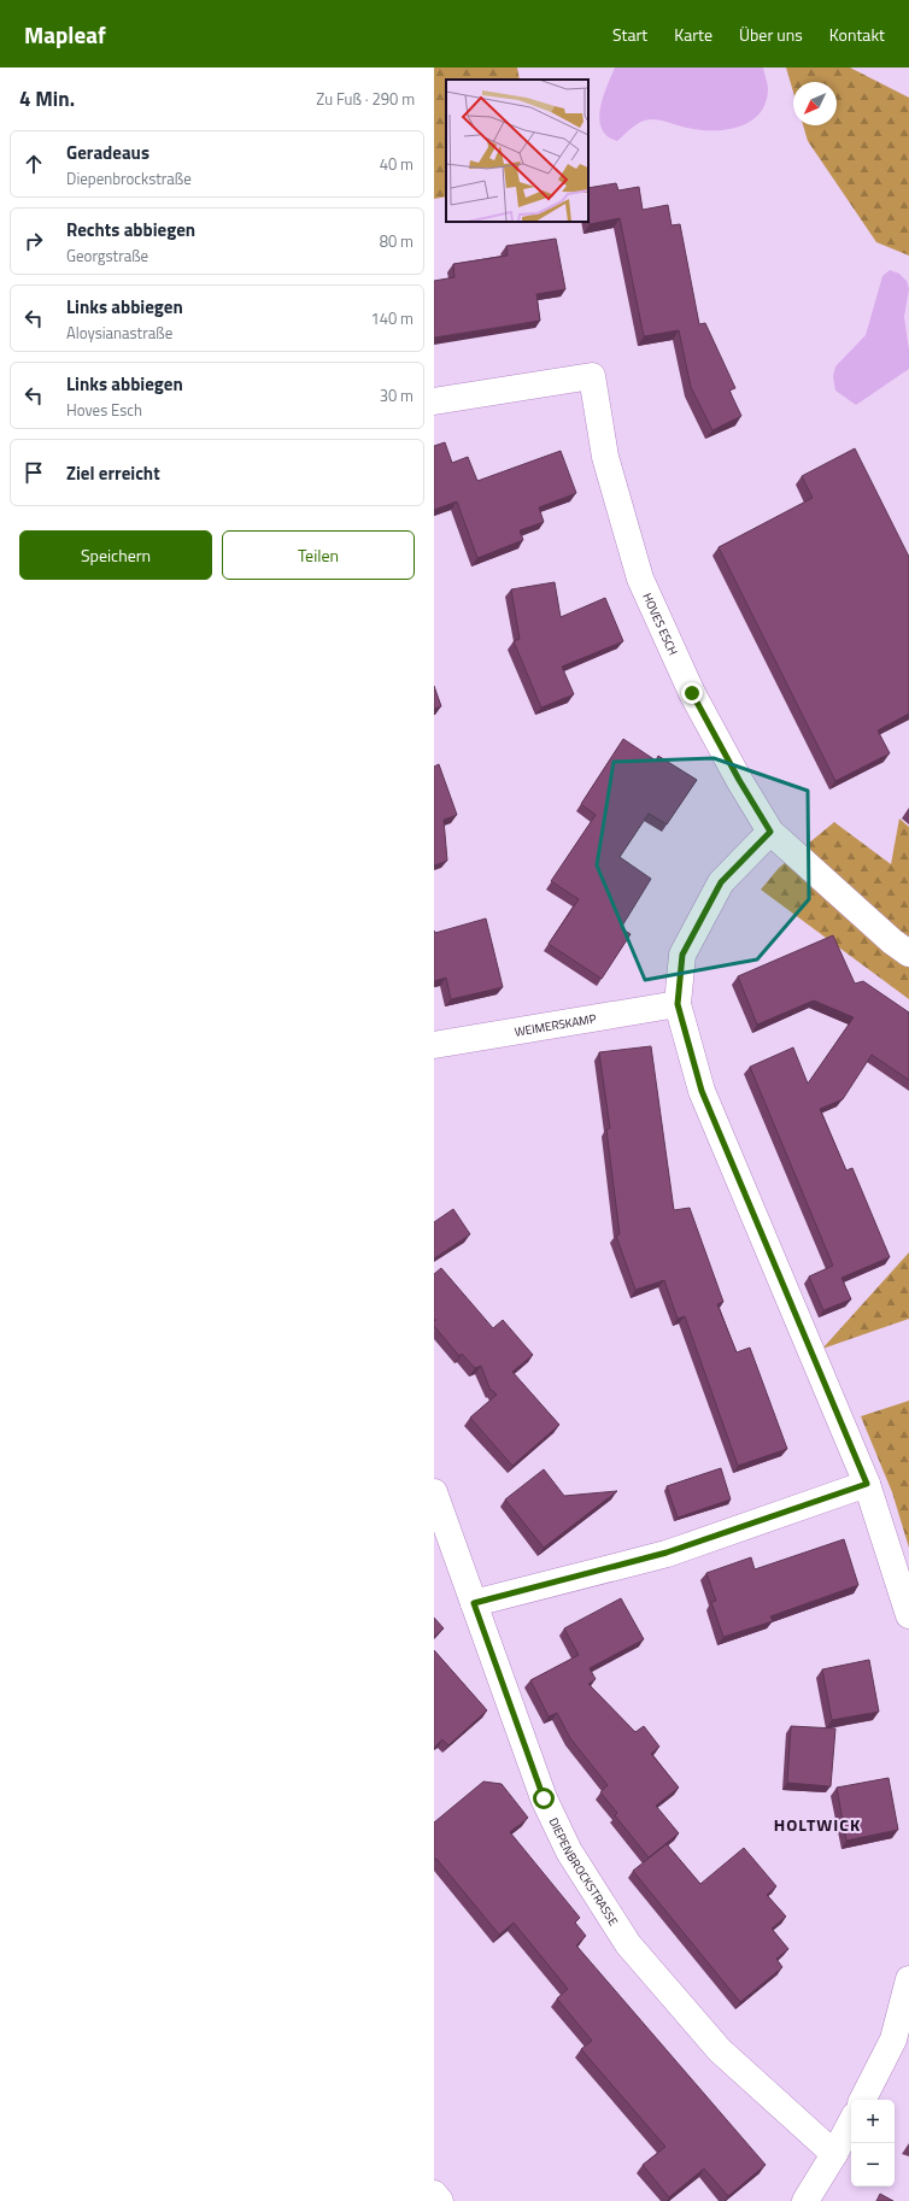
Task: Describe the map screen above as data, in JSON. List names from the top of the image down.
{
  "streets": {
    "street": ["HOVES ESCH", "WEIMERSKAMP", "DIEPENBROCKSTRASSE"]
  },
  "districts": ["HOLTWICK"],
  "north": "bottom left",
  "page": {
    "header": "Mapleaf",
    "nav": [
      "Start",
      "Karte",
      "Über uns",
      "Kontakt"
    ],
    "heading": ["4 Min.", "Zu Fuß · 290 m"],
    "list": [
      ["Geradeaus", "Diepenbrockstraße", "40 m"],
      ["Rechts abbiegen", "Georgstraße", "80 m"],
      ["Links abbiegen", "Aloysianastraße", "140 m"],
      ["Links abbiegen", "Hoves Esch", "30 m"],
      "Ziel erreicht"
    ],
    "buttons": ["Speichern", "Teilen"],
    "map_buttons": ["+", "−"]
  }
}
